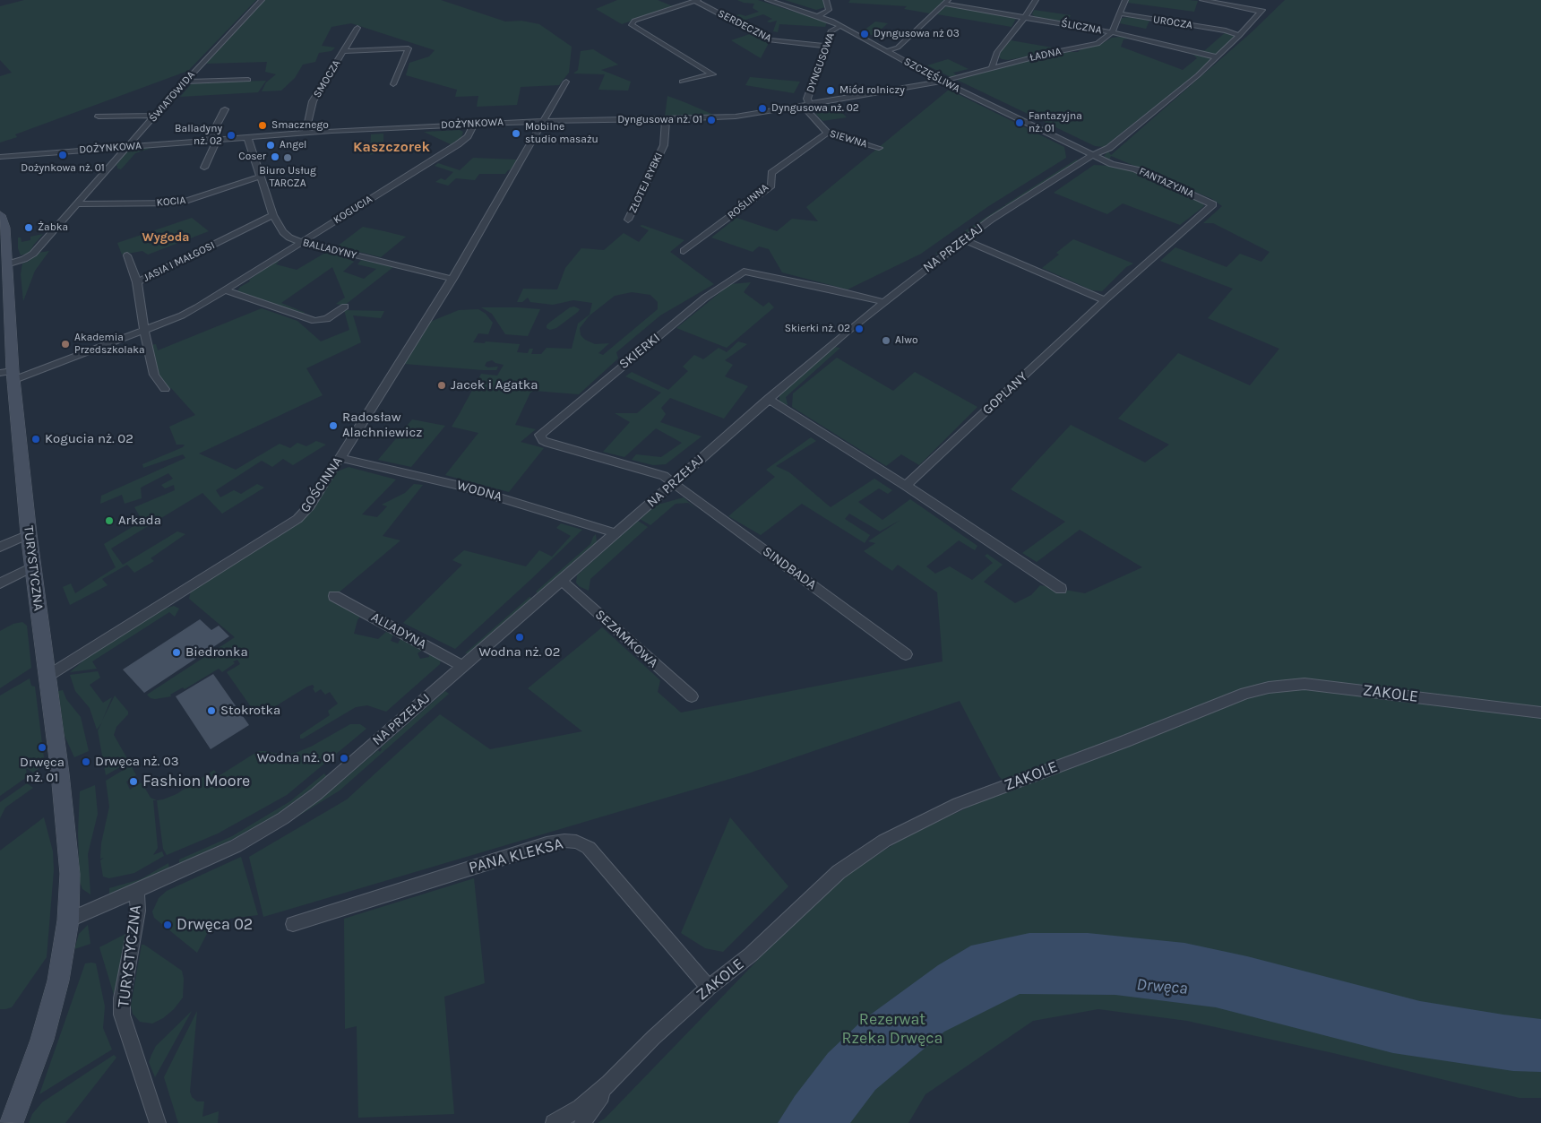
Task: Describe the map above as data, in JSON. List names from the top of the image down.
{
  "streets": {
    "main road": ["TURYSTYCZNA"],
    "street": [
      "UROCZA",
      "SERDECZNA",
      "ŚLICZNA",
      "ŁADNA",
      "DYNGUSOWA",
      "SZCZĘŚLIWA",
      "SMOCZA",
      "ŚWIATOWIDA",
      "DOŻYNKOWA",
      "SIEWNA",
      "ZŁOTEJ RYBKI",
      "FANTAZYJNA",
      "KOCIA",
      "ROŚLINNA",
      "KOGUCIA",
      "NA PRZEŁAJ",
      "BALLADYNY",
      "JASIA I MAŁGOSI",
      "SKIERKI",
      "GOPLANY",
      "GOŚCINNA",
      "WODNA",
      "SINDBADA",
      "ALLADYNA",
      "SEZAMKOWA",
      "ZAKOLE",
      "PANA KLEKSA"
    ]
  },
  "crossings": [
    ["UROCZA", "NA PRZEŁAJ"],
    ["SERDECZNA", "DYNGUSOWA"],
    ["ŚLICZNA", "ŁADNA"],
    ["ŚLICZNA", "NA PRZEŁAJ"],
    ["ŁADNA", "SZCZĘŚLIWA"],
    ["ŁADNA", "DOŻYNKOWA"],
    ["DYNGUSOWA", "SZCZĘŚLIWA"],
    ["DYNGUSOWA", "DOŻYNKOWA"],
    ["DYNGUSOWA", "SIEWNA"],
    ["SZCZĘŚLIWA", "DOŻYNKOWA"],
    ["SZCZĘŚLIWA", "FANTAZYJNA"],
    ["SZCZĘŚLIWA", "NA PRZEŁAJ"],
    ["SMOCZA", "DOŻYNKOWA"],
    ["ŚWIATOWIDA", "DOŻYNKOWA"],
    ["ŚWIATOWIDA", "KOCIA"],
    ["ŚWIATOWIDA", "TURYSTYCZNA"],
    ["DOŻYNKOWA", "SIEWNA"],
    ["DOŻYNKOWA", "ZŁOTEJ RYBKI"],
    ["DOŻYNKOWA", "KOGUCIA"],
    ["DOŻYNKOWA", "BALLADYNY"],
    ["DOŻYNKOWA", "GOŚCINNA"],
    ["SIEWNA", "ROŚLINNA"],
    ["FANTAZYJNA", "NA PRZEŁAJ"],
    ["FANTAZYJNA", "GOPLANY"],
    ["KOCIA", "BALLADYNY"],
    ["KOGUCIA", "BALLADYNY"],
    ["KOGUCIA", "JASIA I MAŁGOSI"],
    ["KOGUCIA", "TURYSTYCZNA"],
    ["NA PRZEŁAJ", "SKIERKI"],
    ["NA PRZEŁAJ", "WODNA"],
    ["NA PRZEŁAJ", "TURYSTYCZNA"],
    ["NA PRZEŁAJ", "SINDBADA"],
    ["NA PRZEŁAJ", "ALLADYNA"],
    ["NA PRZEŁAJ", "SEZAMKOWA"],
    ["BALLADYNY", "JASIA I MAŁGOSI"],
    ["BALLADYNY", "GOŚCINNA"],
    ["SKIERKI", "SINDBADA"],
    ["GOŚCINNA", "WODNA"],
    ["GOŚCINNA", "TURYSTYCZNA"],
    ["ZAKOLE", "PANA KLEKSA"]
  ],
  "districts": ["Kaszczorek", "Wygoda"],
  "water": ["Drwęca"],
  "parks": ["Rezerwat Rzeka Drwęca"],
  "places": [
    "Dyngusowa nż 03",
    "Miód rolniczy",
    "Dyngusowa nż. 02",
    "Dyngusowa nż. 01",
    "Fantazyjna nż. 01",
    "Smacznego",
    "Mobilne studio masażu",
    "Balladyny nż. 02",
    "Angel",
    "Dożynkowa nż. 01",
    "Coser",
    "Biuro Usług TARCZA",
    "Żabka",
    "Skierki nż. 02",
    "Alwo",
    "Akademia Przedszkolaka",
    "Jacek i Agatka",
    "Radosław Alachniewicz",
    "Kogucia nż. 02",
    "Arkada",
    "Wodna nż. 02",
    "Biedronka",
    "Stokrotka",
    "Drwęca nż. 01",
    "Wodna nż. 01",
    "Drwęca nż. 03",
    "Fashion Moore",
    "Drwęca 02"
  ]
}
